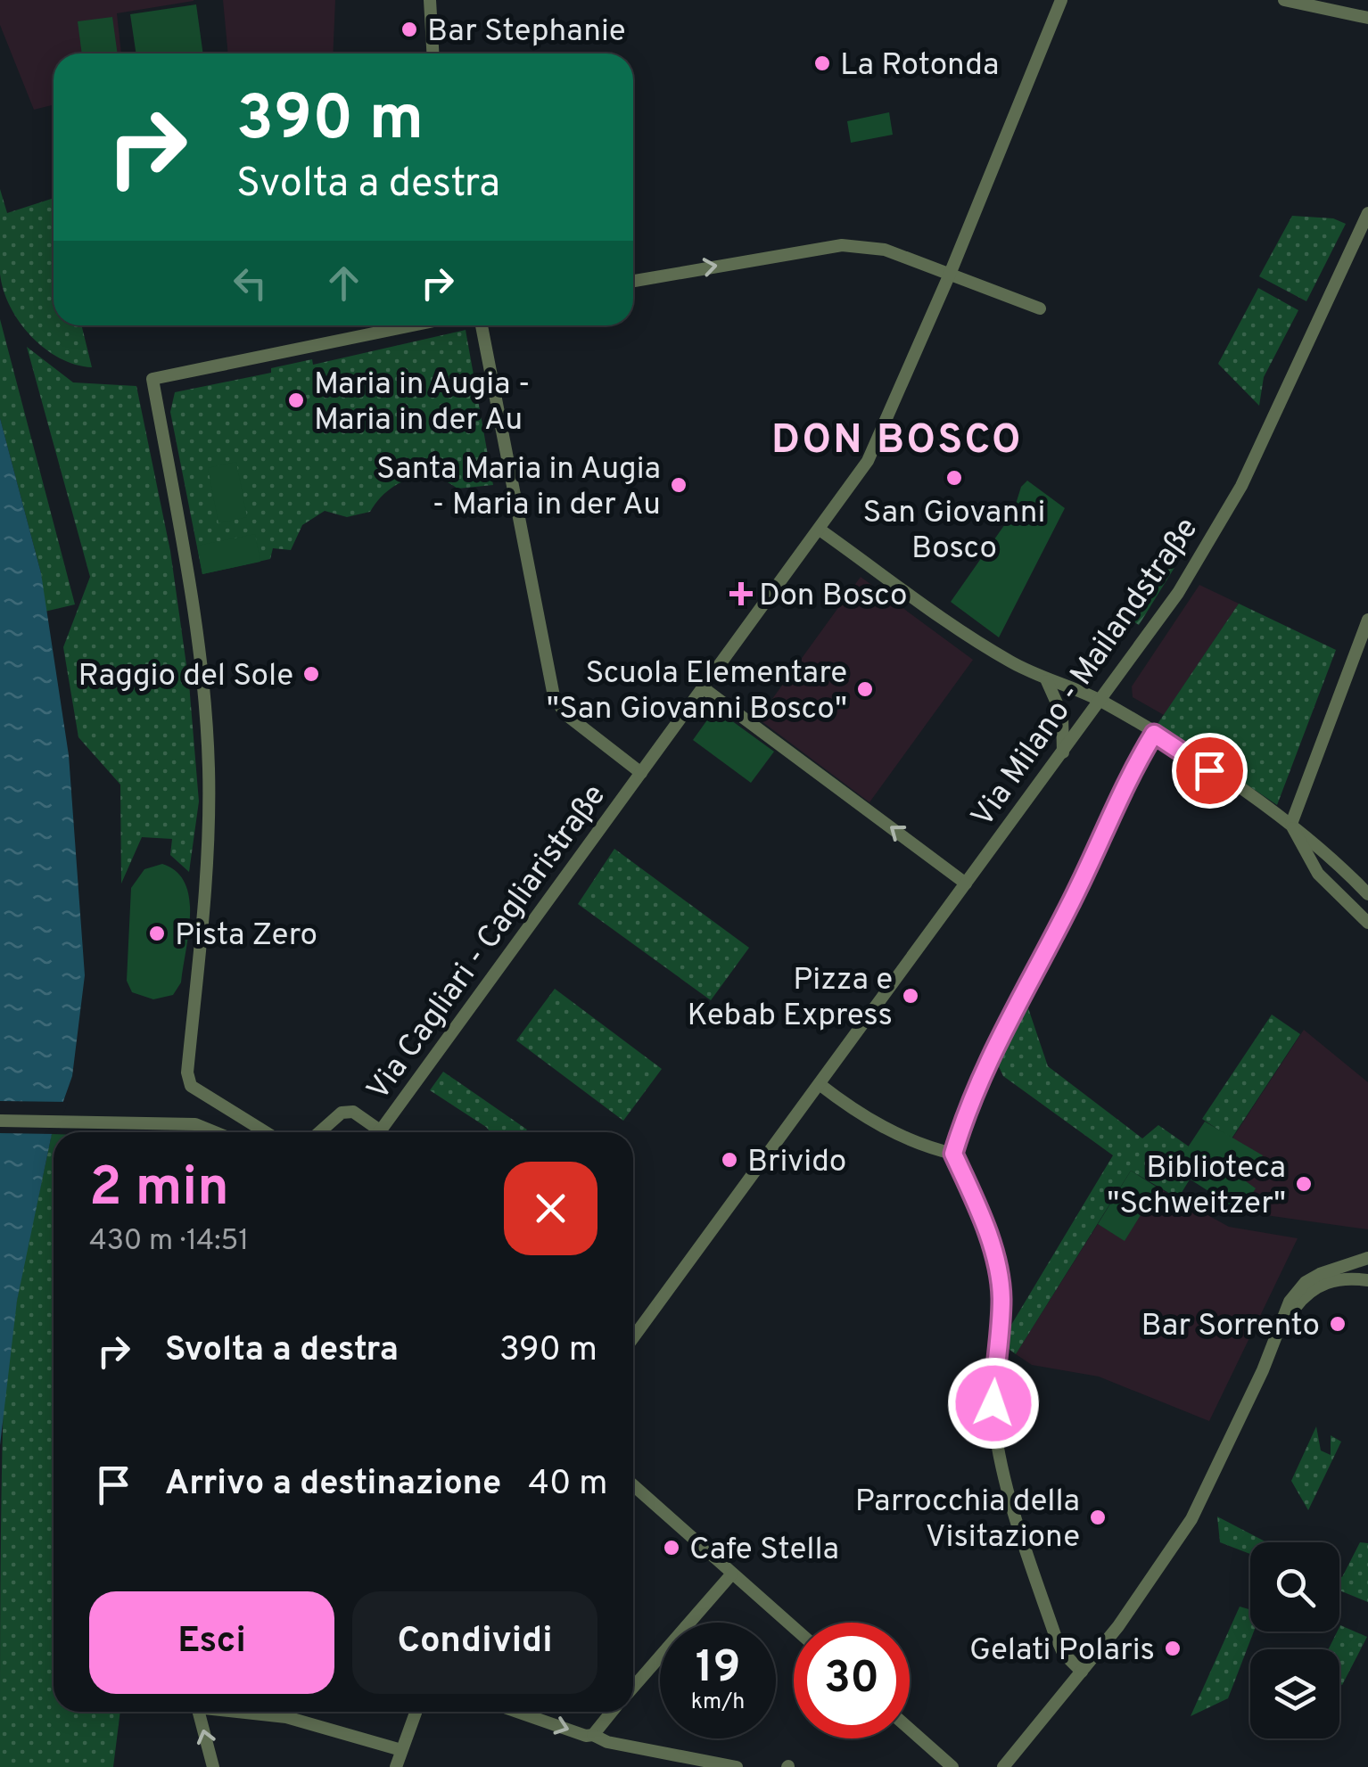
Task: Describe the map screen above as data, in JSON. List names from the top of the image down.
{
  "streets": {
    "street": ["Via Milano - Mailandstraße", "Via Cagliari - Cagliaristraße"]
  },
  "districts": ["DON BOSCO"],
  "places": {
    "other": [
      "Bar Stephanie",
      "La Rotonda",
      "Maria in Augia - Maria in der Au",
      "San Giovanni Bosco",
      "Santa Maria in Augia - Maria in der Au",
      "Raggio del Sole",
      "Scuola Elementare \"San Giovanni Bosco\"",
      "Pista Zero",
      "Pizza e Kebab Express",
      "Brivido",
      "Biblioteca \"Schweitzer\"",
      "Bar Sorrento",
      "Parrocchia della Visitazione",
      "Cafe Stella",
      "Gelati Polaris"
    ],
    "health": ["Don Bosco"]
  },
  "page": {
    "turn": ["390 m", "Svolta a destra"],
    "heading": ["2 min", "430 m · 14:51"],
    "list": [
      {
        "name": "Svolta a destra",
        "value": "390 m"
      },
      {
        "name": "Arrivo a destinazione",
        "value": "40 m"
      }
    ],
    "buttons": ["Esci", "Condividi"],
    "speed": "19 km/h",
    "limit": "30"
  }
}
